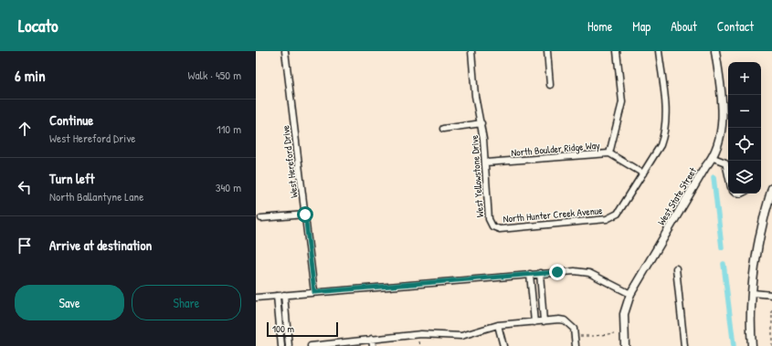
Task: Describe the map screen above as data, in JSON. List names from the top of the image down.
{
  "streets": {
    "main road": ["West State Street"],
    "street": [
      "North Boulder Ridge Way",
      "West Hereford Drive",
      "West Yellowstone Drive",
      "North Hunter Creek Avenue"
    ]
  },
  "crossings": [
    ["North Boulder Ridge Way", "West Yellowstone Drive"],
    ["North Boulder Ridge Way", "North Hunter Creek Avenue"],
    ["West Yellowstone Drive", "North Hunter Creek Avenue"]
  ],
  "scale_bar": "100 m",
  "page": {
    "header": "Locato",
    "nav": [
      "Home",
      "Map",
      "About",
      "Contact"
    ],
    "heading": ["6 min", "Walk · 450 m"],
    "map_buttons": ["+", "−"],
    "list": [
      ["Continue", "West Hereford Drive", "110 m"],
      ["Turn left", "North Ballantyne Lane", "340 m"],
      "Arrive at destination"
    ],
    "buttons": ["Save", "Share"],
    "scale": "100 m"
  }
}
